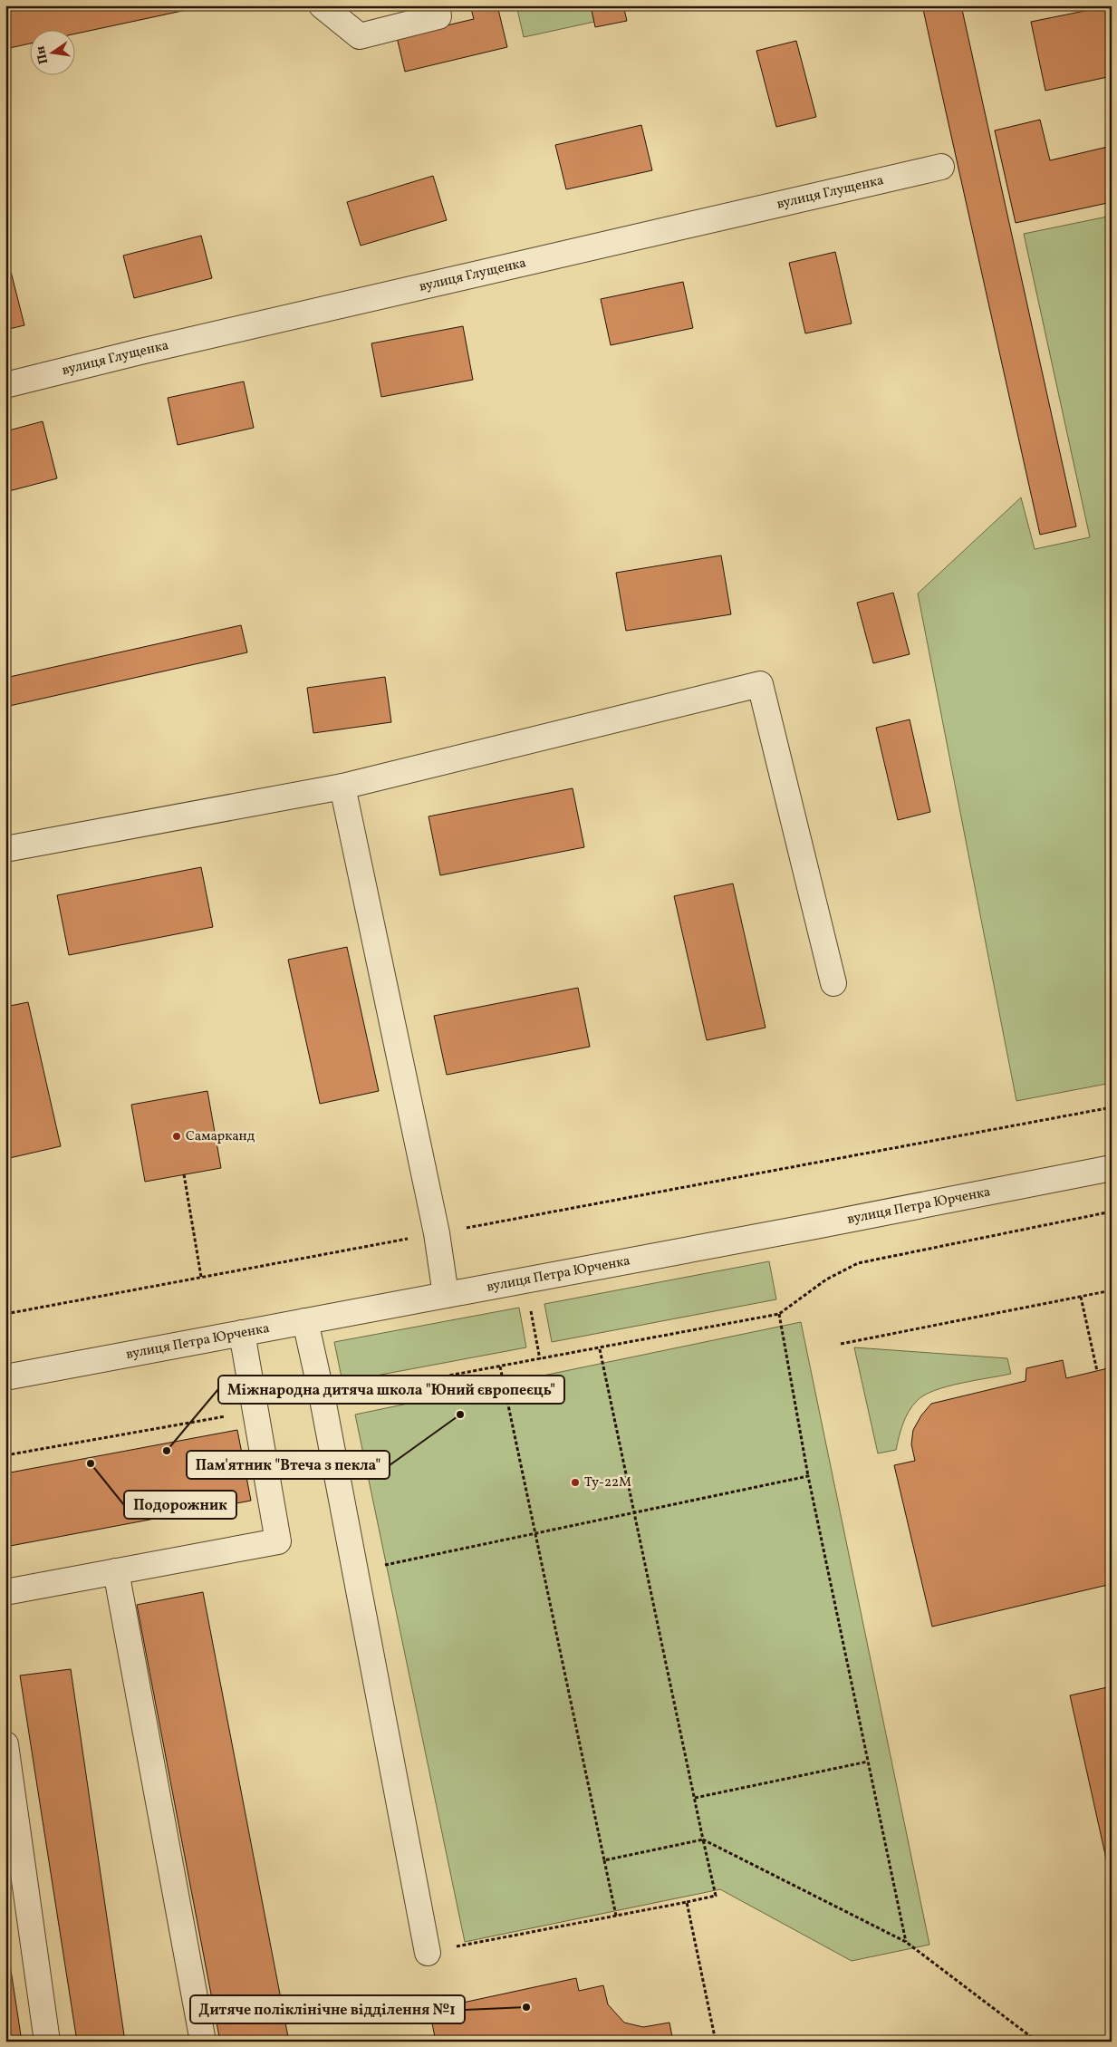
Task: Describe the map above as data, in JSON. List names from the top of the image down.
{
  "streets": {
    "street": ["вулиця Глущенка", "вулиця Петра Юрченка"]
  },
  "places": [
    "Самарканд",
    "Пам'ятник \"Втеча з пекла\"",
    "Міжнародна дитяча школа \"Юний європеєць\"",
    "Подорожник",
    "Ту-22М",
    "Дитяче поліклінічне відділення №1"
  ],
  "north": "left"
}
